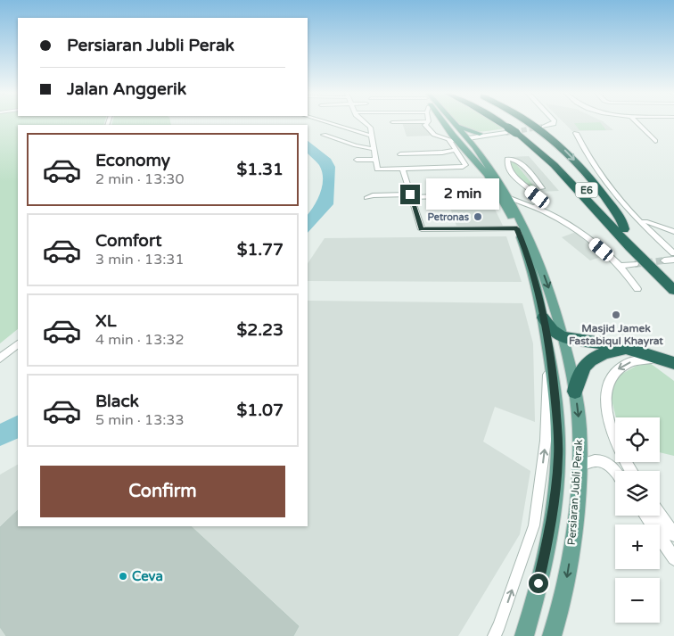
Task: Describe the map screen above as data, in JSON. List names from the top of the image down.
{
  "streets": {
    "highway": ["E6"],
    "main road": ["Persiaran Jubli Perak"]
  },
  "places": ["Petronas", "Masjid Jamek Fastabiqul Khayrat", "Ceva"],
  "page": {
    "banner": ["Persiaran Jubli Perak", "Jalan Anggerik"],
    "list": [
      {
        "name": "Economy",
        "note": "2 min · 13:30",
        "value": "$1.31"
      },
      {
        "name": "Comfort",
        "note": "3 min · 13:31",
        "value": "$1.77"
      },
      {
        "name": "XL",
        "note": "4 min · 13:32",
        "value": "$2.23"
      },
      {
        "name": "Black",
        "note": "5 min · 13:33",
        "value": "$1.07"
      }
    ],
    "bubble": "2 min",
    "map_buttons": ["+", "−"],
    "buttons": "Confirm"
  }
}
